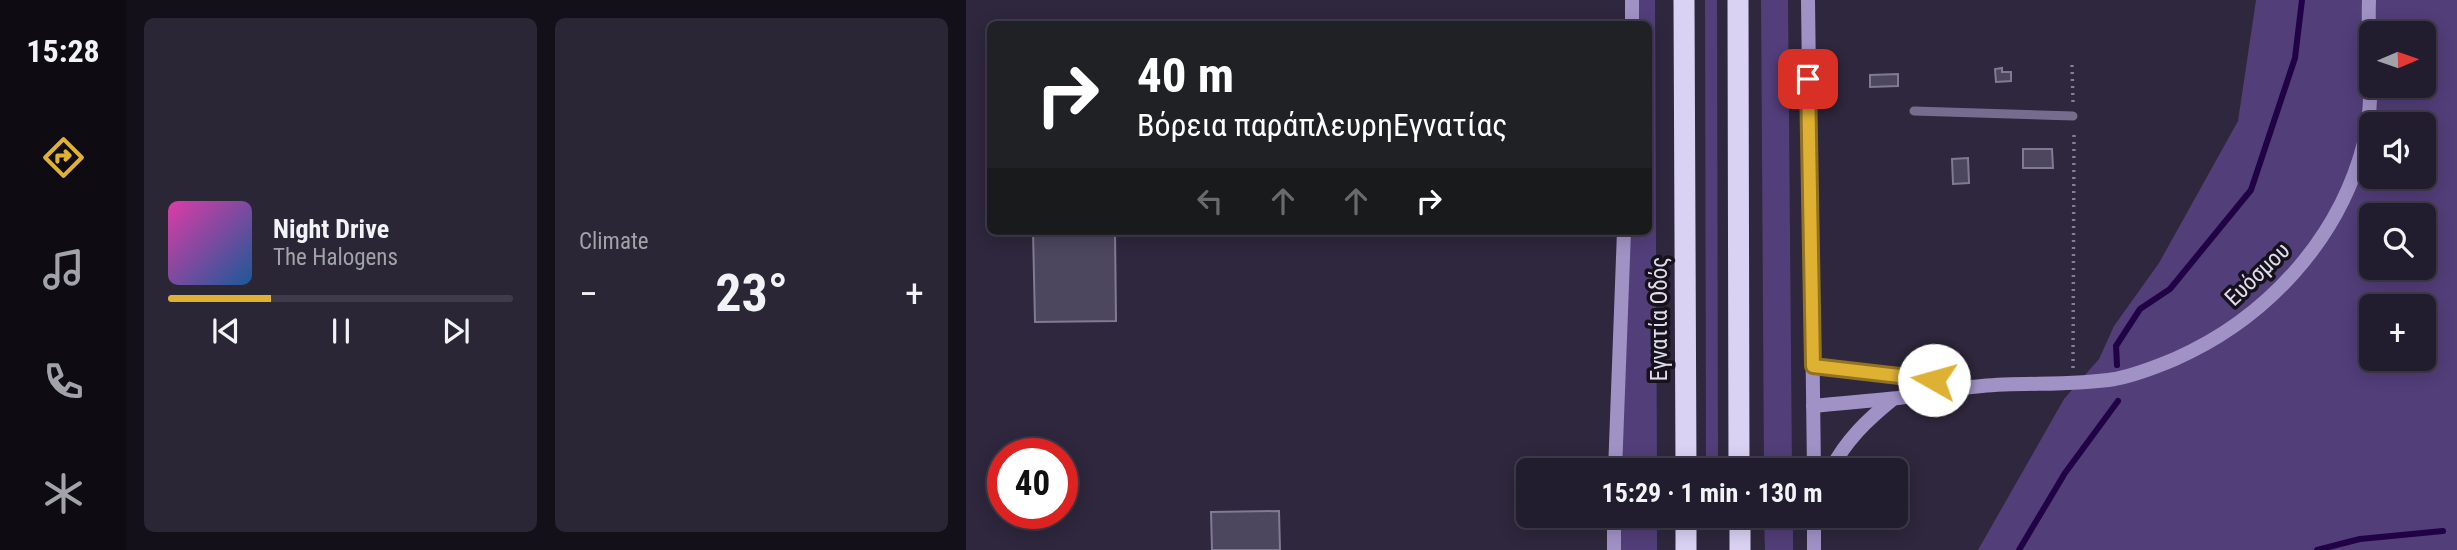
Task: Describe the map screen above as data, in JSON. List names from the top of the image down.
{
  "streets": {
    "highway": ["Εγνατία Οδός"],
    "street": ["Ευόσμου"]
  },
  "north": "right",
  "page": {
    "tabs": "15:28",
    "tile": "Climate",
    "map_buttons": "+",
    "turn": ["40 m", "Βόρεια παράπλευρηΕγνατίας"],
    "song": ["Night Drive", "The Halogens"],
    "heat": ["−", "23°", "+"],
    "limit": "40",
    "trip": "15:29 · 1 min · 130 m"
  }
}
